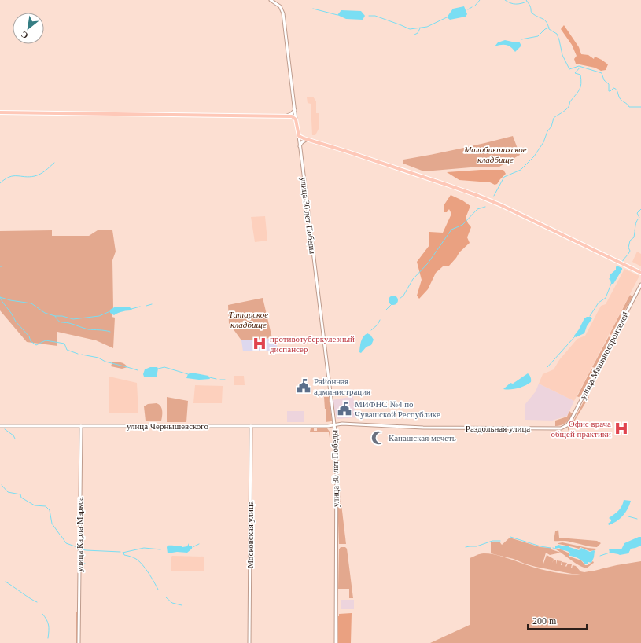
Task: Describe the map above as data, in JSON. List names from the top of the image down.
{
  "streets": {
    "street": [
      "улица 30 лет Победы",
      "улица Машиностроителей",
      "улица Чернышевского",
      "Раздольная улица",
      "улица Карла Маркса",
      "Московская улица"
    ]
  },
  "crossings": [
    ["улица 30 лет Победы", "улица Чернышевского"],
    ["улица 30 лет Победы", "Раздольная улица"],
    ["улица Машиностроителей", "Раздольная улица"],
    ["улица Чернышевского", "Раздольная улица"],
    ["улица Чернышевского", "улица Карла Маркса"],
    ["улица Чернышевского", "Московская улица"]
  ],
  "parks": ["Малобикшихское кладбище", "Татарское кладбище"],
  "places": {
    "hospital": ["противотуберкулезный диспансер", "Офис врача общей практики"],
    "public building": ["Районная администрация", "МИФНС №4 по Чувашской Республике"],
    "mosque": ["Канашская мечеть"]
  },
  "scale_bar": "200 m",
  "north": "bottom left"
}
